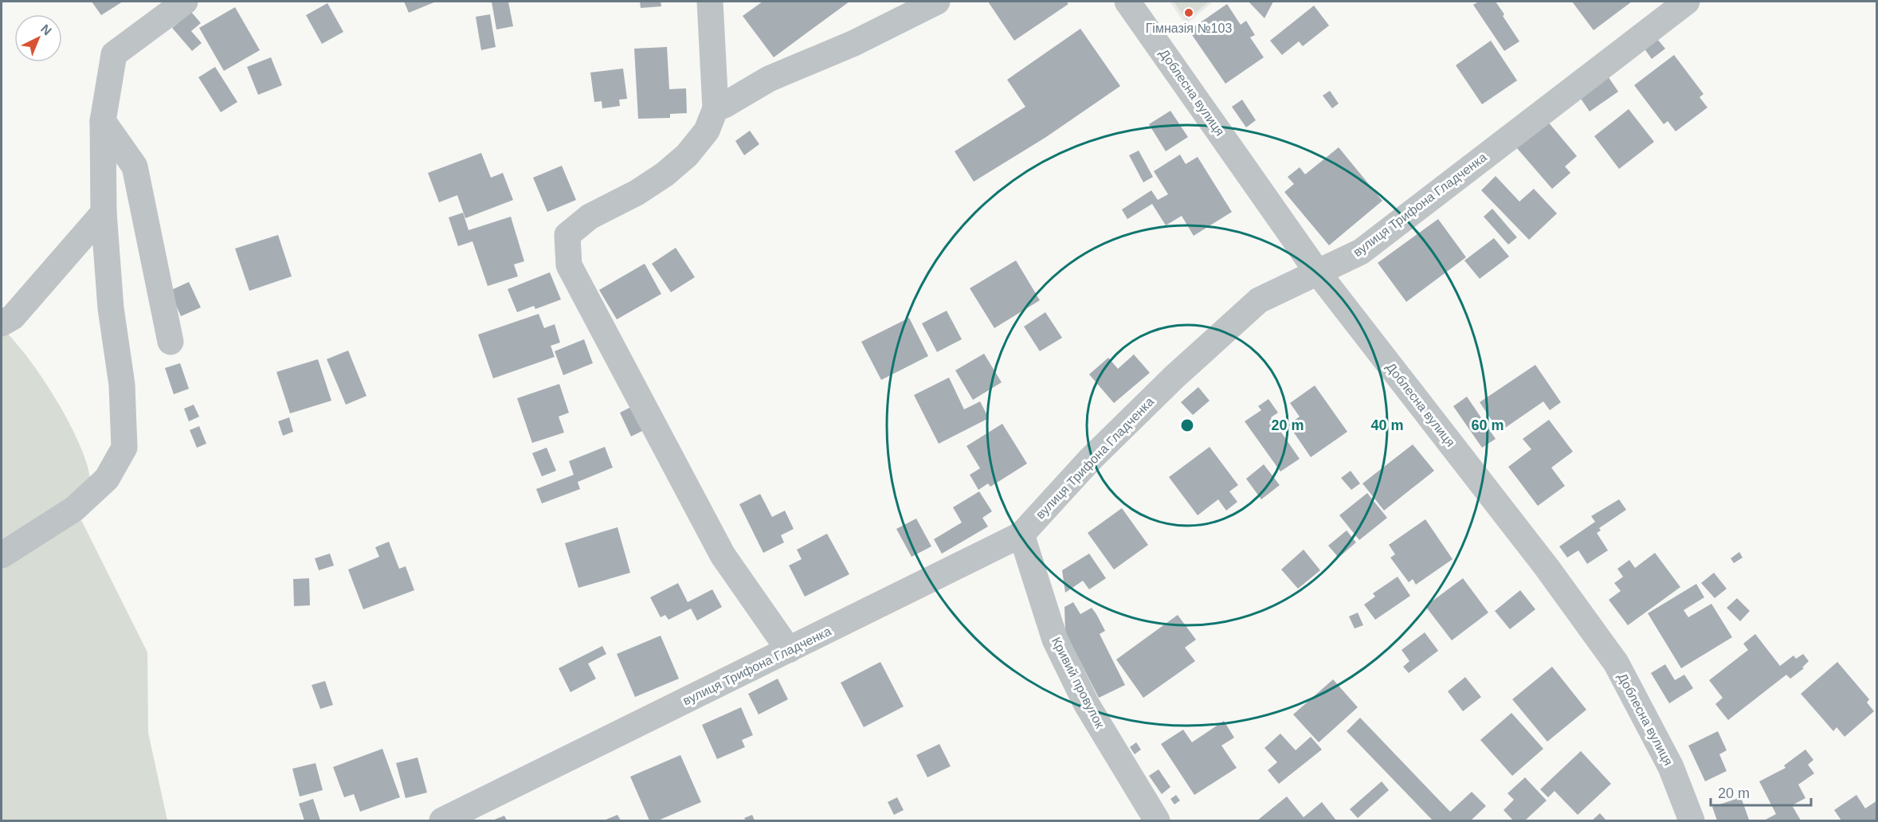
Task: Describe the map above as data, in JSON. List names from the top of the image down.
{
  "streets": {
    "street": ["Доблесна вулиця", "вулиця Трифона Гладченка", "Кривий провулок"]
  },
  "crossings": [
    ["Доблесна вулиця", "вулиця Трифона Гладченка"],
    ["вулиця Трифона Гладченка", "Кривий провулок"]
  ],
  "places": ["Гімназія №103"],
  "scale_bar": "20 m",
  "north": "top right",
  "rings": ["20 m", "40 m", "60 m"]
}
